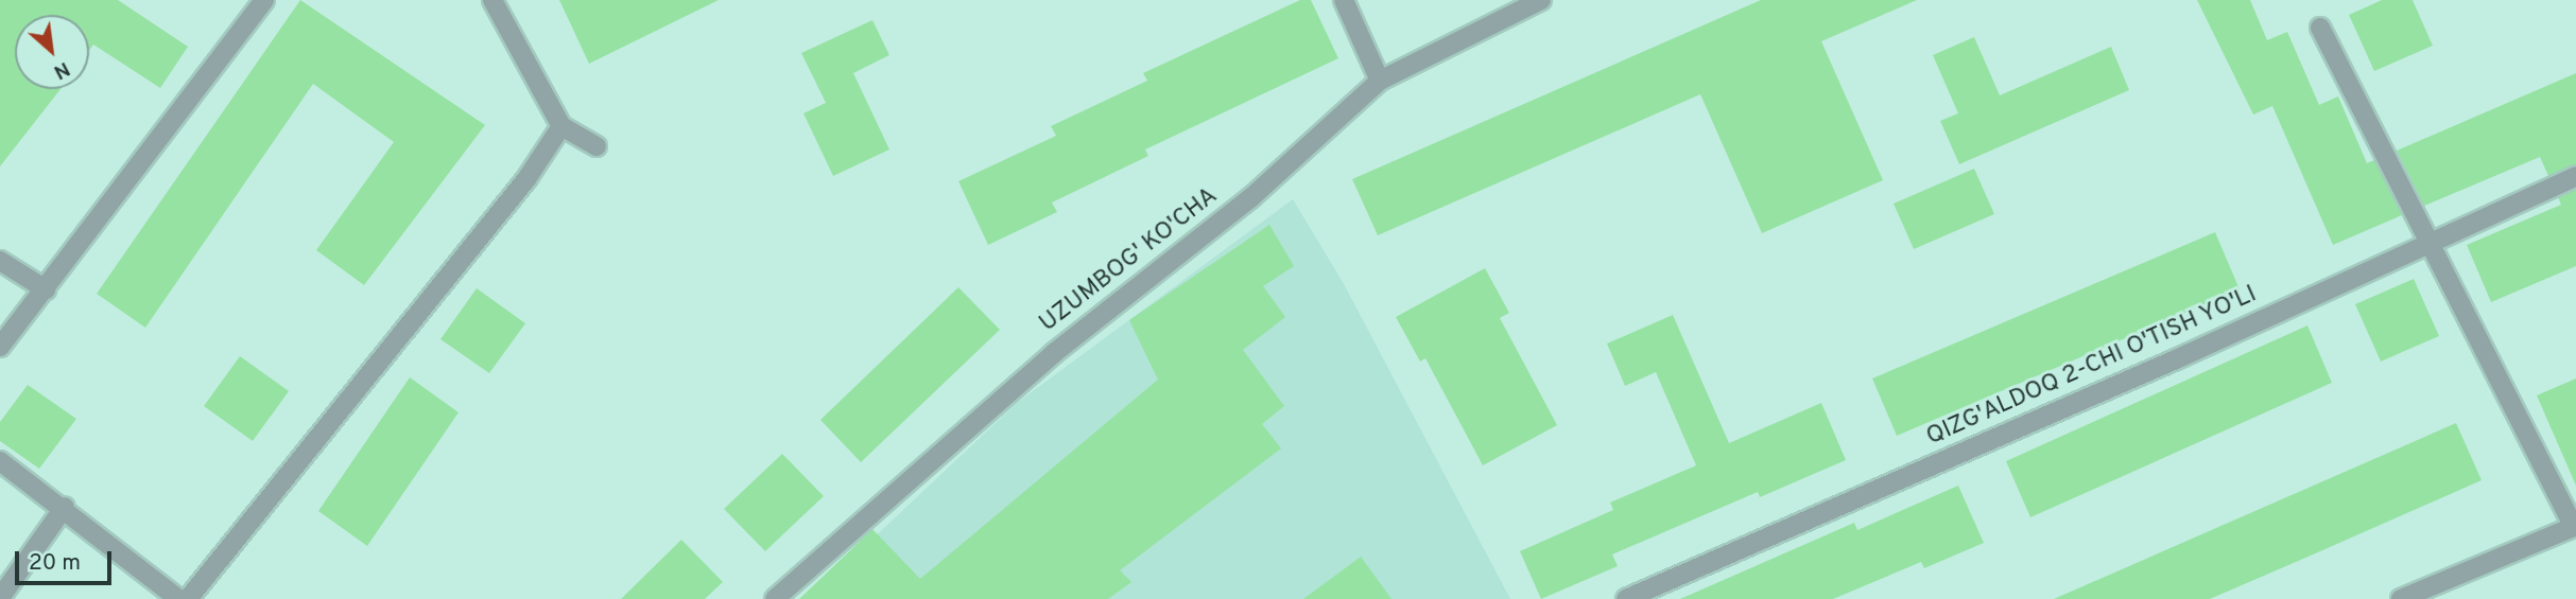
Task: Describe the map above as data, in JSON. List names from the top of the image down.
{
  "streets": {
    "street": ["UZUMBOG' KO'CHA", "QIZG'ALDOQ 2-CHI O'TISH YO'LI"]
  },
  "scale_bar": "20 m",
  "north": "bottom right"
}
